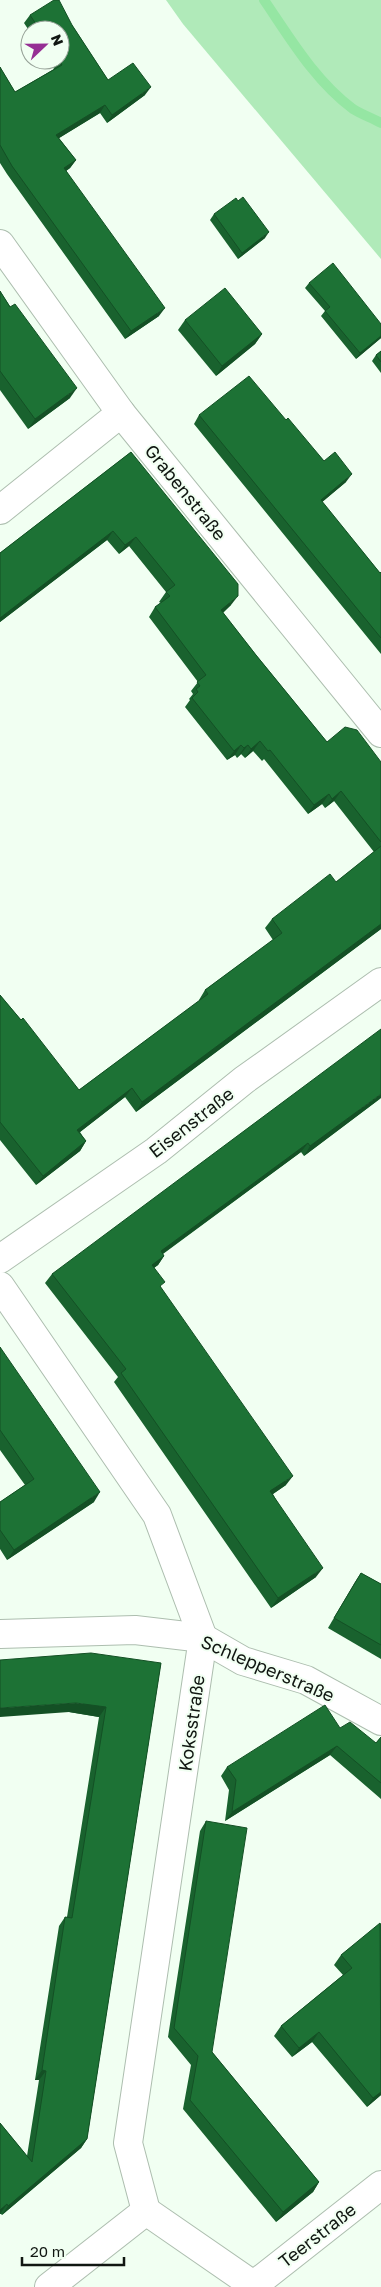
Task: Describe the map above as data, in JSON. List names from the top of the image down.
{
  "streets": {
    "street": [
      "Grabenstraße",
      "Eisenstraße",
      "Schlepperstraße",
      "Koksstraße",
      "Teerstraße"
    ]
  },
  "crossings": [
    ["Schlepperstraße", "Koksstraße"]
  ],
  "scale_bar": "20 m",
  "north": "right"
}
